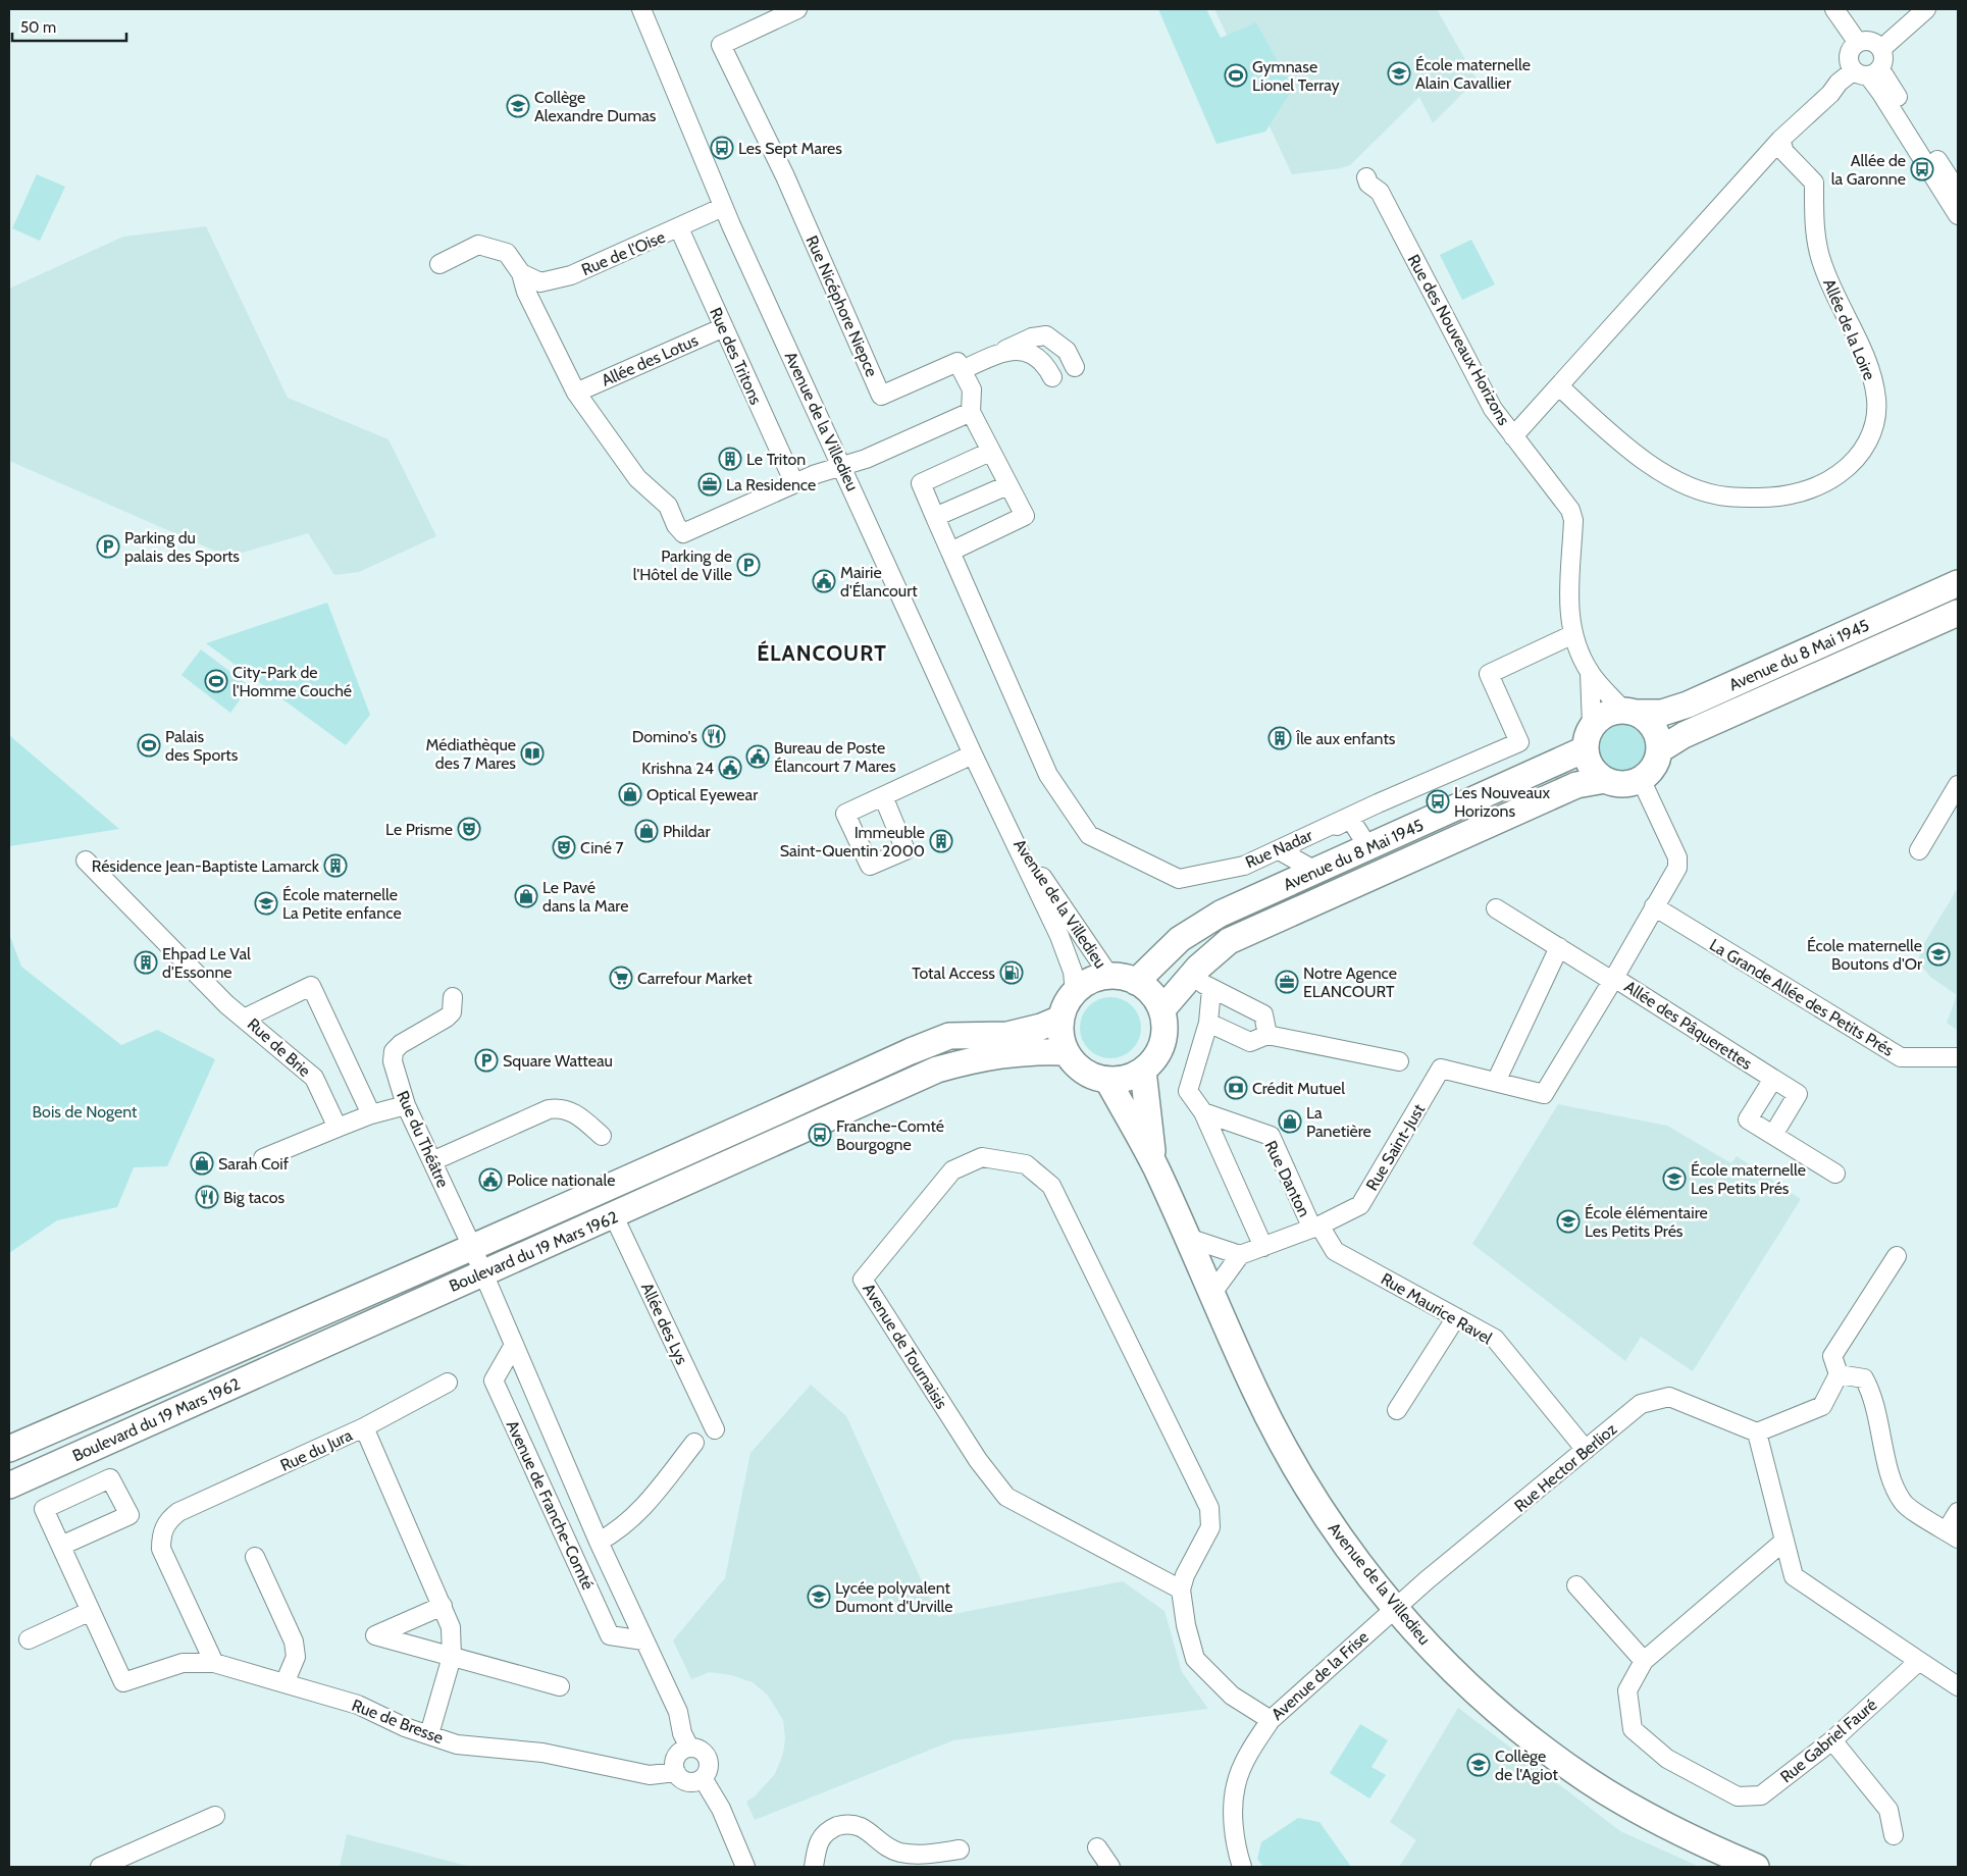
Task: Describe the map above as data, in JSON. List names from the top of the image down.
{
  "streets": {
    "street": [
      "Rue de l'Oise",
      "Rue Nicéphore Niepce",
      "Allée de la Loire",
      "Rue des Nouveaux Horizons",
      "Rue des Tritons",
      "Allée des Lotus",
      "Avenue de la Villedieu",
      "Avenue du 8 Mai 1945",
      "Rue Nadar",
      "La Grande Allée des Petits Prés",
      "Allée des Pâquerettes",
      "Rue de Brie",
      "Rue du Théâtre",
      "Rue Saint-Just",
      "Rue Danton",
      "Boulevard du 19 Mars 1962",
      "Rue Maurice Ravel",
      "Allée des Lys",
      "Avenue de Tournaisis",
      "Rue du Jura",
      "Rue Hector Berlioz",
      "Avenue de Franche-Comté",
      "Avenue de la Frise",
      "Rue de Bresse",
      "Rue Gabriel Fauré"
    ]
  },
  "crossings": [
    ["Rue de l'Oise", "Rue des Tritons"],
    ["Rue de l'Oise", "Avenue de la Villedieu"],
    ["Rue des Nouveaux Horizons", "Avenue du 8 Mai 1945"],
    ["Rue des Nouveaux Horizons", "Rue Nadar"],
    ["Rue des Nouveaux Horizons", "Allée des Pâquerettes"],
    ["Rue des Tritons", "Allée des Lotus"],
    ["Avenue de la Villedieu", "Avenue du 8 Mai 1945"],
    ["Avenue de la Villedieu", "Boulevard du 19 Mars 1962"],
    ["Avenue de la Villedieu", "Rue Hector Berlioz"],
    ["Avenue de la Villedieu", "Avenue de la Frise"],
    ["Avenue du 8 Mai 1945", "Allée des Pâquerettes"],
    ["Avenue du 8 Mai 1945", "Boulevard du 19 Mars 1962"],
    ["La Grande Allée des Petits Prés", "Allée des Pâquerettes"],
    ["Allée des Pâquerettes", "Rue Saint-Just"],
    ["Rue du Théâtre", "Boulevard du 19 Mars 1962"],
    ["Rue du Théâtre", "Avenue de Franche-Comté"],
    ["Rue Saint-Just", "Rue Danton"],
    ["Rue Saint-Just", "Rue Maurice Ravel"],
    ["Rue Danton", "Rue Maurice Ravel"],
    ["Boulevard du 19 Mars 1962", "Allée des Lys"],
    ["Boulevard du 19 Mars 1962", "Avenue de Franche-Comté"],
    ["Rue Maurice Ravel", "Rue Hector Berlioz"],
    ["Avenue de Tournaisis", "Avenue de la Frise"],
    ["Rue du Jura", "Rue de Bresse"],
    ["Rue Hector Berlioz", "Avenue de la Frise"],
    ["Avenue de Franche-Comté", "Rue de Bresse"]
  ],
  "districts": ["ÉLANCOURT"],
  "parks": ["Bois de Nogent"],
  "places": {
    "school or university": [
      "École maternelle Alain Cavallier",
      "Collège Alexandre Dumas",
      "École maternelle La Petite enfance",
      "École maternelle Boutons d'Or",
      "École maternelle Les Petits Prés",
      "École élémentaire Les Petits Prés",
      "Lycée polyvalent Dumont d'Urville",
      "Collège de l'Agiot"
    ],
    "sports": ["Gymnase Lionel Terray", "City-Park de l'Homme Couché", "Palais des Sports"],
    "bus stop": [
      "Les Sept Mares",
      "Allée de la Garonne",
      "Les Nouveaux Horizons",
      "Franche-Comté Bourgogne"
    ],
    "building": [
      "Le Triton",
      "Île aux enfants",
      "Immeuble Saint-Quentin 2000",
      "Résidence Jean-Baptiste Lamarck",
      "Ehpad Le Val d'Essonne"
    ],
    "office": ["La Residence", "Notre Agence ELANCOURT"],
    "parking": ["Parking du palais des Sports", "Parking de l'Hôtel de Ville", "Square Watteau"],
    "public building": [
      "Mairie d'Élancourt",
      "Bureau de Poste Élancourt 7 Mares",
      "Krishna 24",
      "Police nationale"
    ],
    "restaurant": ["Domino's", "Big tacos"],
    "library": ["Médiathèque des 7 Mares"],
    "shop": [
      "Optical Eyewear",
      "Phildar",
      "Le Pavé dans la Mare",
      "La Panetière",
      "Sarah Coif"
    ],
    "theatre": ["Le Prisme", "Ciné 7"],
    "fuel station": ["Total Access"],
    "supermarket": ["Carrefour Market"],
    "bank": ["Crédit Mutuel"]
  },
  "scale_bar": "50 m"
}
